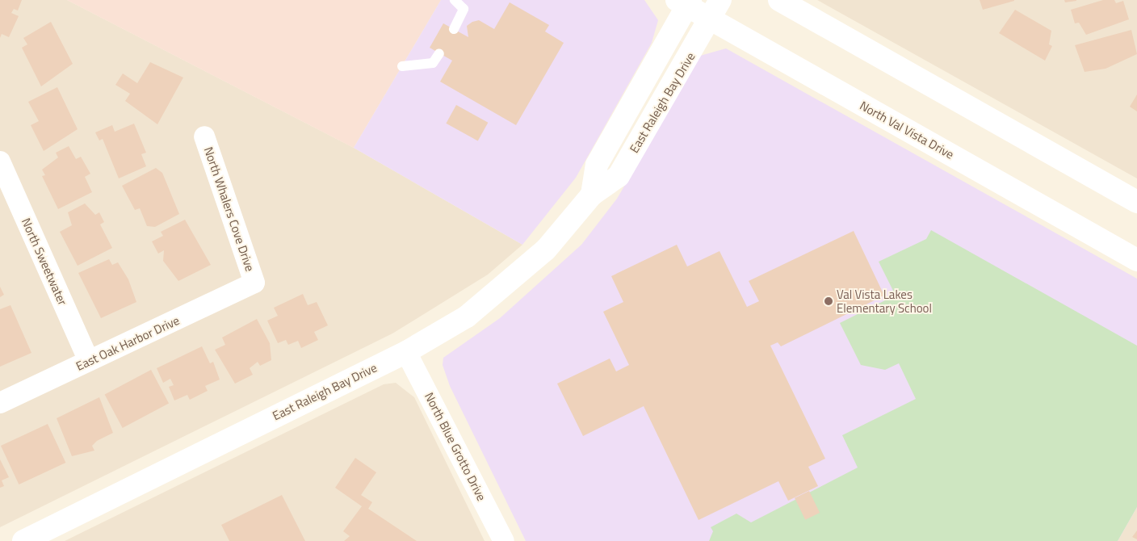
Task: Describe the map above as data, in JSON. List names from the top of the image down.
{
  "streets": {
    "street": [
      "East Raleigh Bay Drive",
      "North Val Vista Drive",
      "North Whalers Cove Drive",
      "North Sweetwater",
      "East Oak Harbor Drive",
      "North Blue Grotto Drive"
    ]
  },
  "crossings": [
    ["East Raleigh Bay Drive", "North Val Vista Drive"],
    ["East Raleigh Bay Drive", "North Blue Grotto Drive"],
    ["North Whalers Cove Drive", "East Oak Harbor Drive"],
    ["North Sweetwater", "East Oak Harbor Drive"]
  ],
  "places": ["Val Vista Lakes Elementary School"]
}
